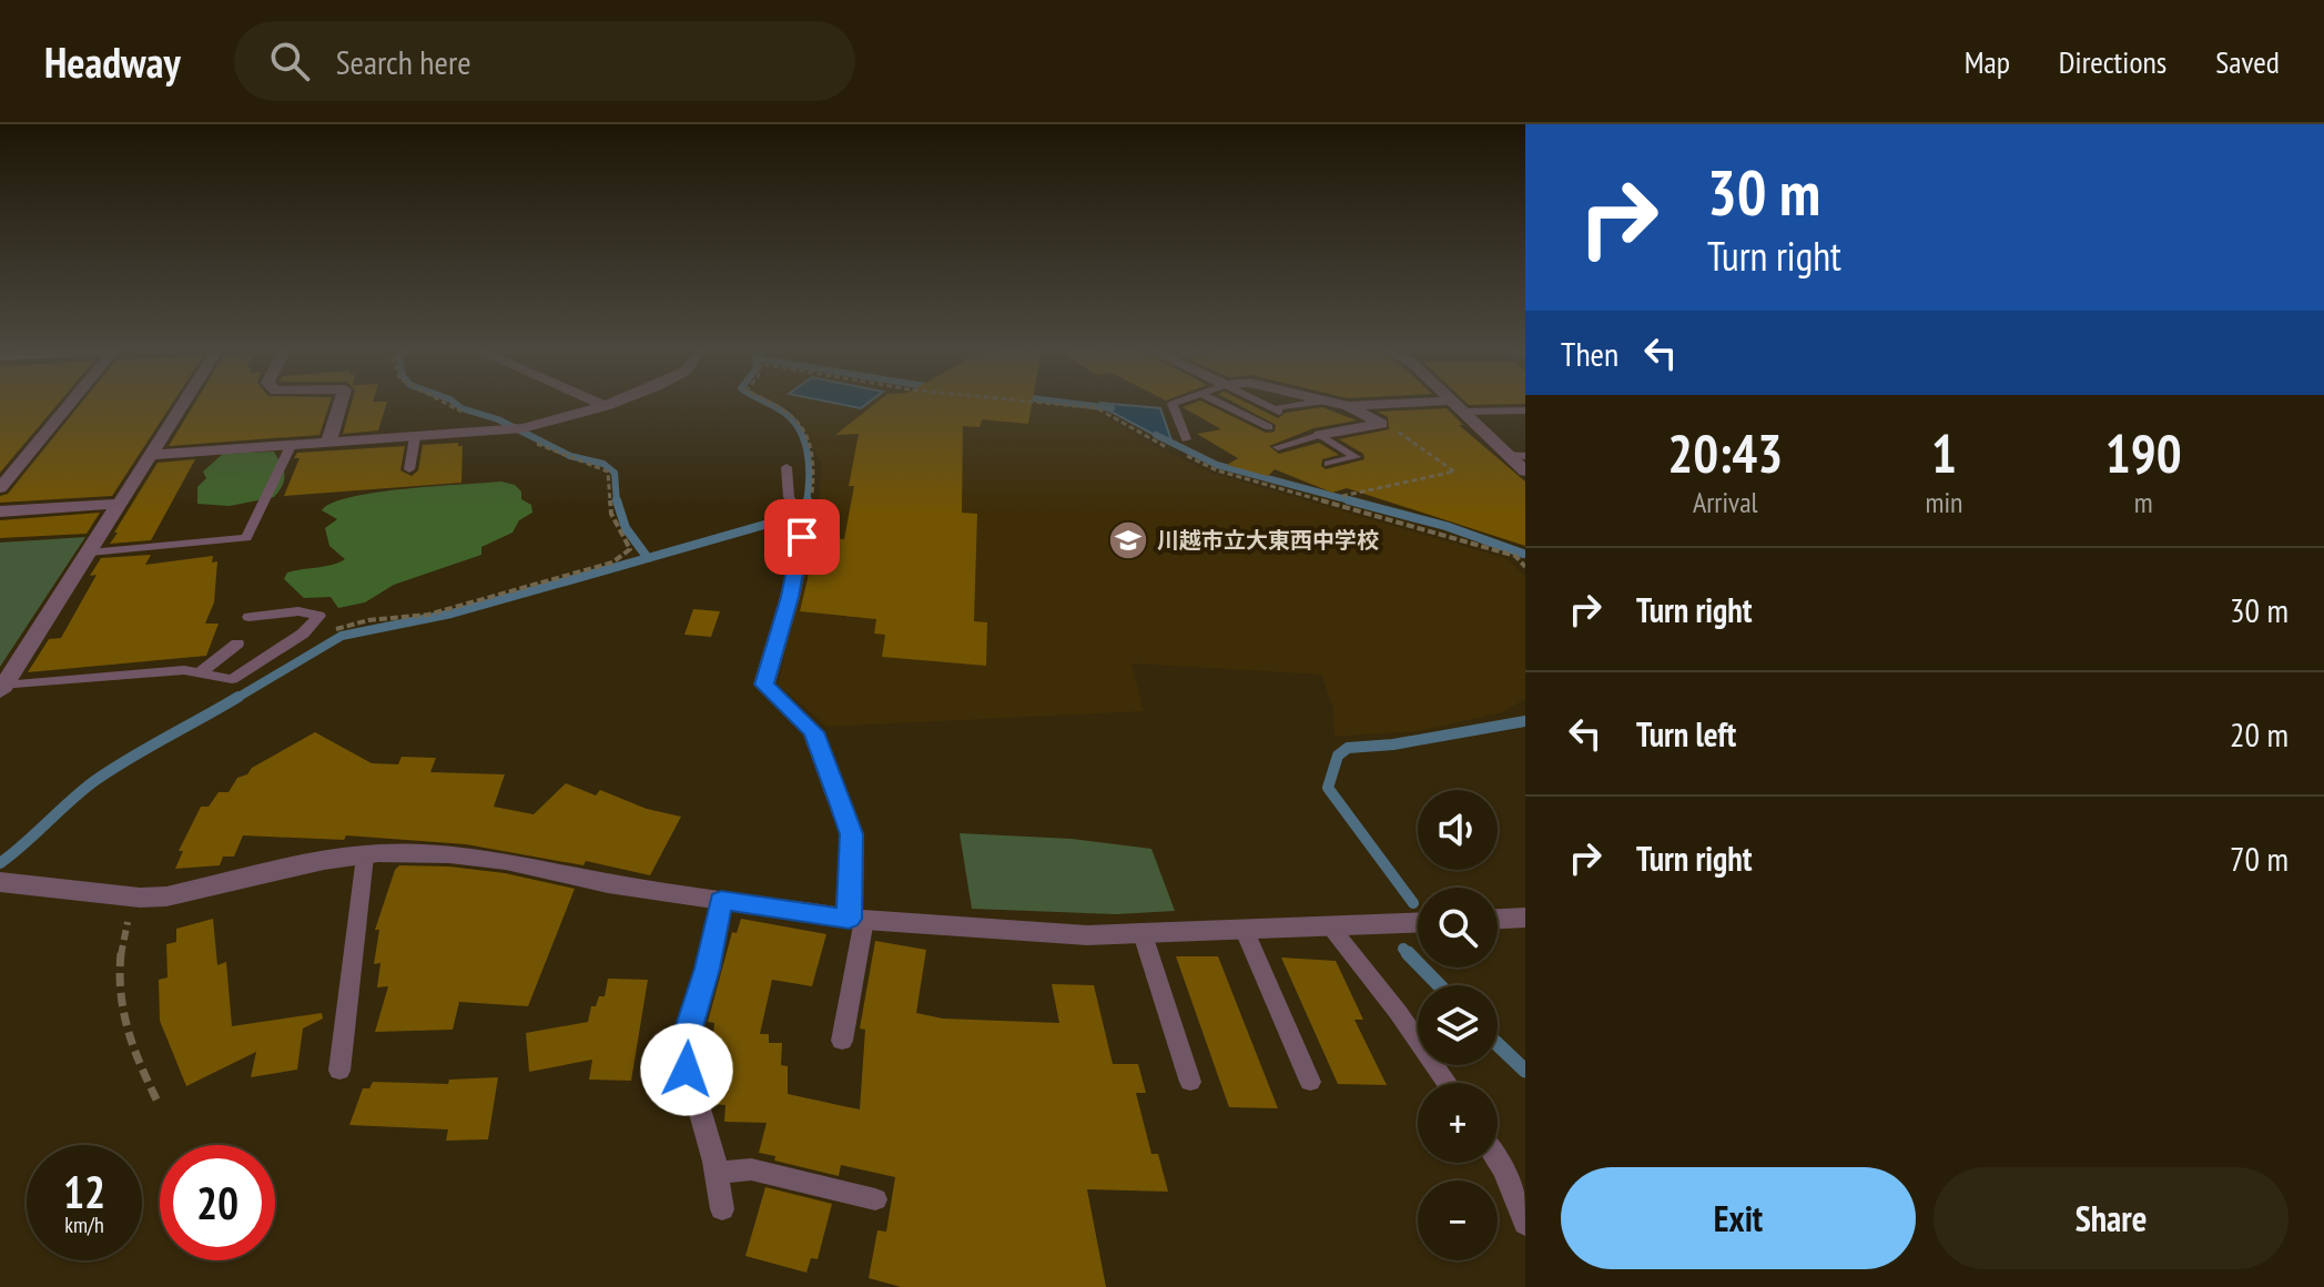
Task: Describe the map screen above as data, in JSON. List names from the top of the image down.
{
  "places": {
    "school or university": ["川越市立大東西中学校"]
  },
  "page": {
    "header": "Headway",
    "search": "Search here",
    "nav": ["Map", "Directions", "Saved"],
    "turn": ["30 m", "Turn right"],
    "then": "Then",
    "eta": [
      "20:43",
      "Arrival",
      "1",
      "min",
      "190",
      "m"
    ],
    "list": [
      {
        "name": "Turn right",
        "value": "30 m"
      },
      {
        "name": "Turn left",
        "value": "20 m"
      },
      {
        "name": "Turn right",
        "value": "70 m"
      }
    ],
    "map_buttons": ["+", "−"],
    "speed": "12 km/h",
    "limit": "20",
    "buttons": ["Exit", "Share"]
  }
}
